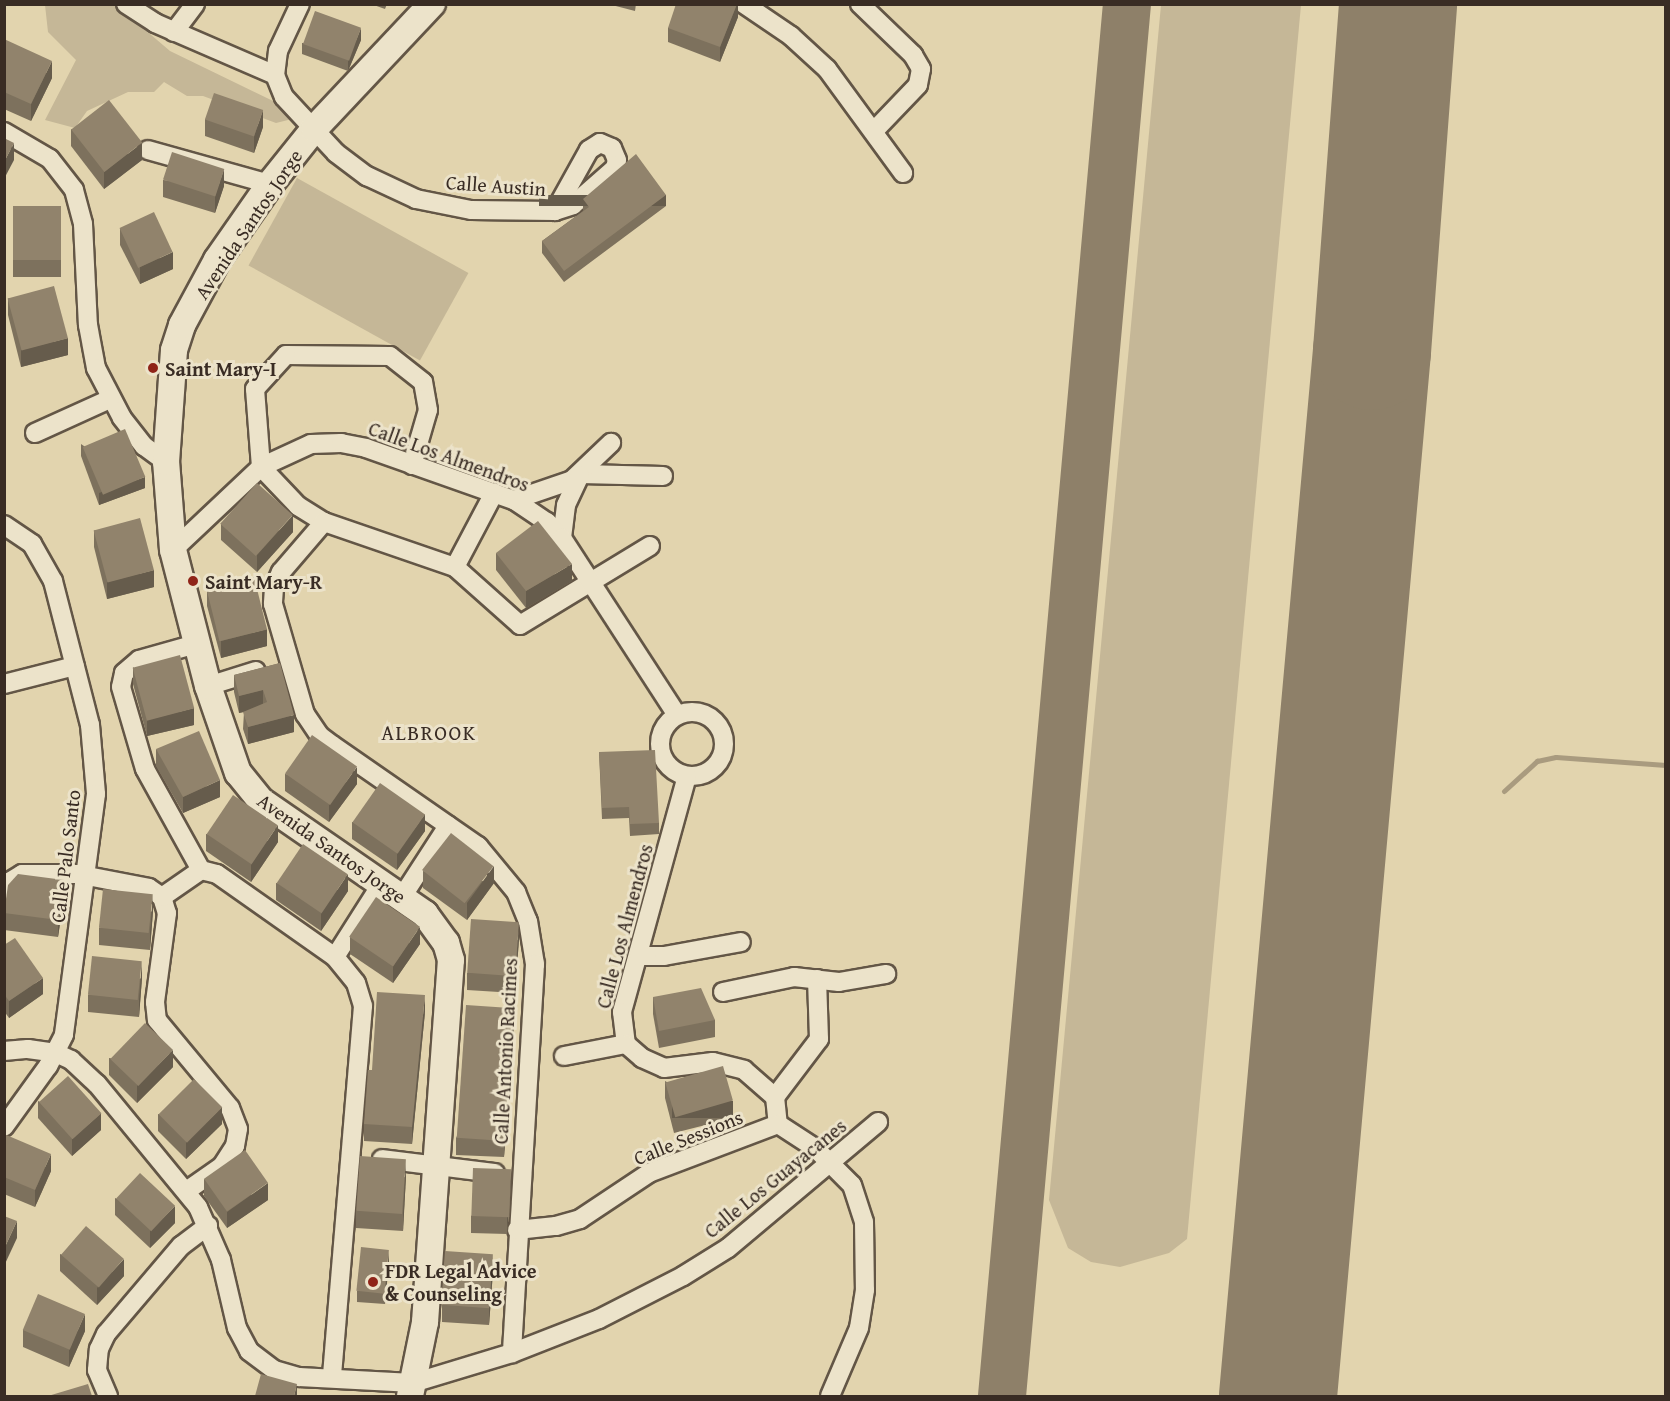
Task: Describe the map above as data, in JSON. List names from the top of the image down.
{
  "streets": {
    "main road": ["Avenida Santos Jorge"],
    "street": [
      "Calle Austin",
      "Calle Los Almendros",
      "Calle Palo Santo",
      "Calle Antonio Racimes",
      "Calle Sessions",
      "Calle Los Guayacanes"
    ]
  },
  "crossings": [
    ["Calle Austin", "Avenida Santos Jorge"],
    ["Avenida Santos Jorge", "Calle Los Almendros"],
    ["Avenida Santos Jorge", "Calle Los Guayacanes"],
    ["Calle Palo Santo", "Calle Los Guayacanes"],
    ["Calle Antonio Racimes", "Calle Sessions"],
    ["Calle Antonio Racimes", "Calle Los Guayacanes"]
  ],
  "districts": ["ALBROOK"],
  "places": ["Saint Mary-I", "Saint Mary-R", "FDR Legal Advice & Counseling"]
}
